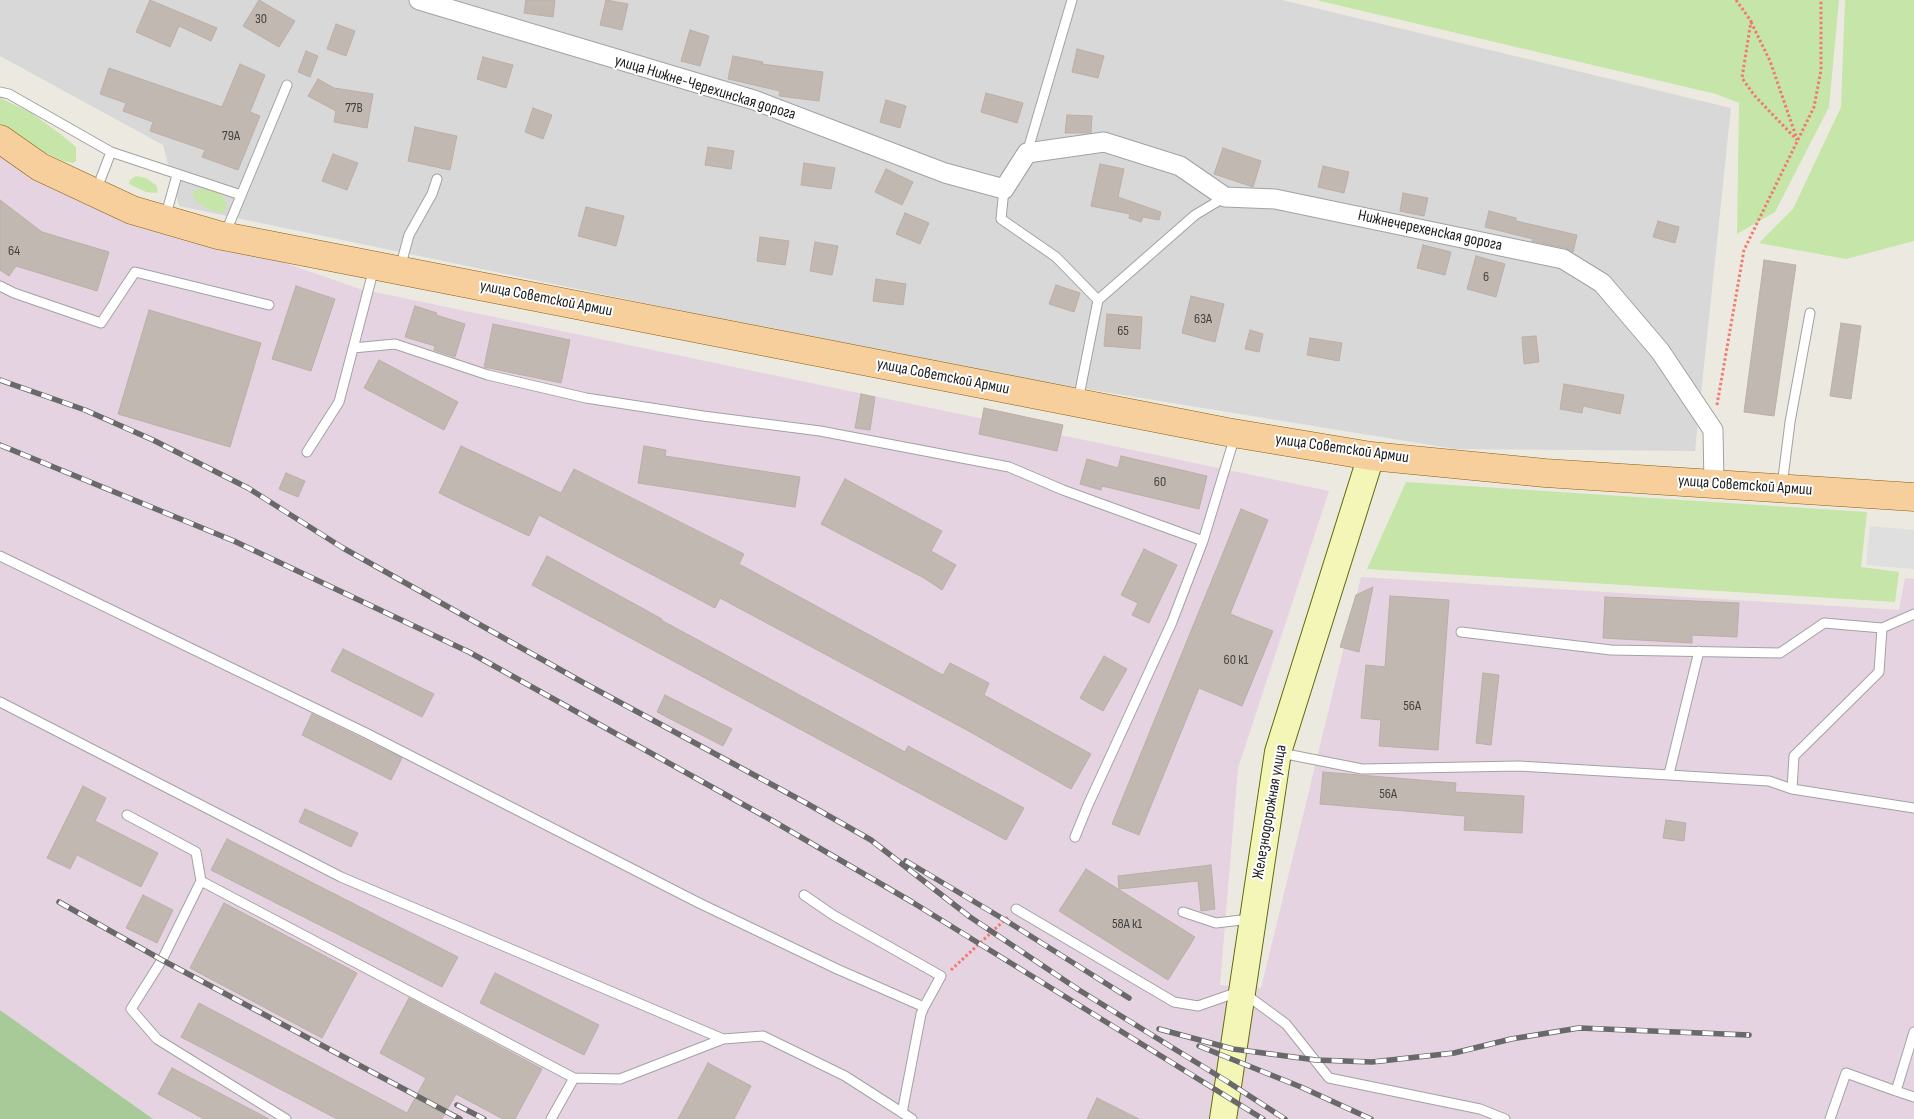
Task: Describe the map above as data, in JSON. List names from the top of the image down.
{
  "streets": {
    "main road": ["улица Советской Армии"],
    "street": ["улица Нижне-Черехинская дорога", "Нижнечерехенская дорога", "Железнодорожная улица"]
  },
  "crossings": [
    ["улица Советской Армии", "Железнодорожная улица"]
  ],
  "house_numbers": [
    "30",
    "77В",
    "79А",
    "64",
    "6",
    "63А",
    "65",
    "60",
    "60 к1",
    "56А",
    "56А",
    "58А к1"
  ]
}
